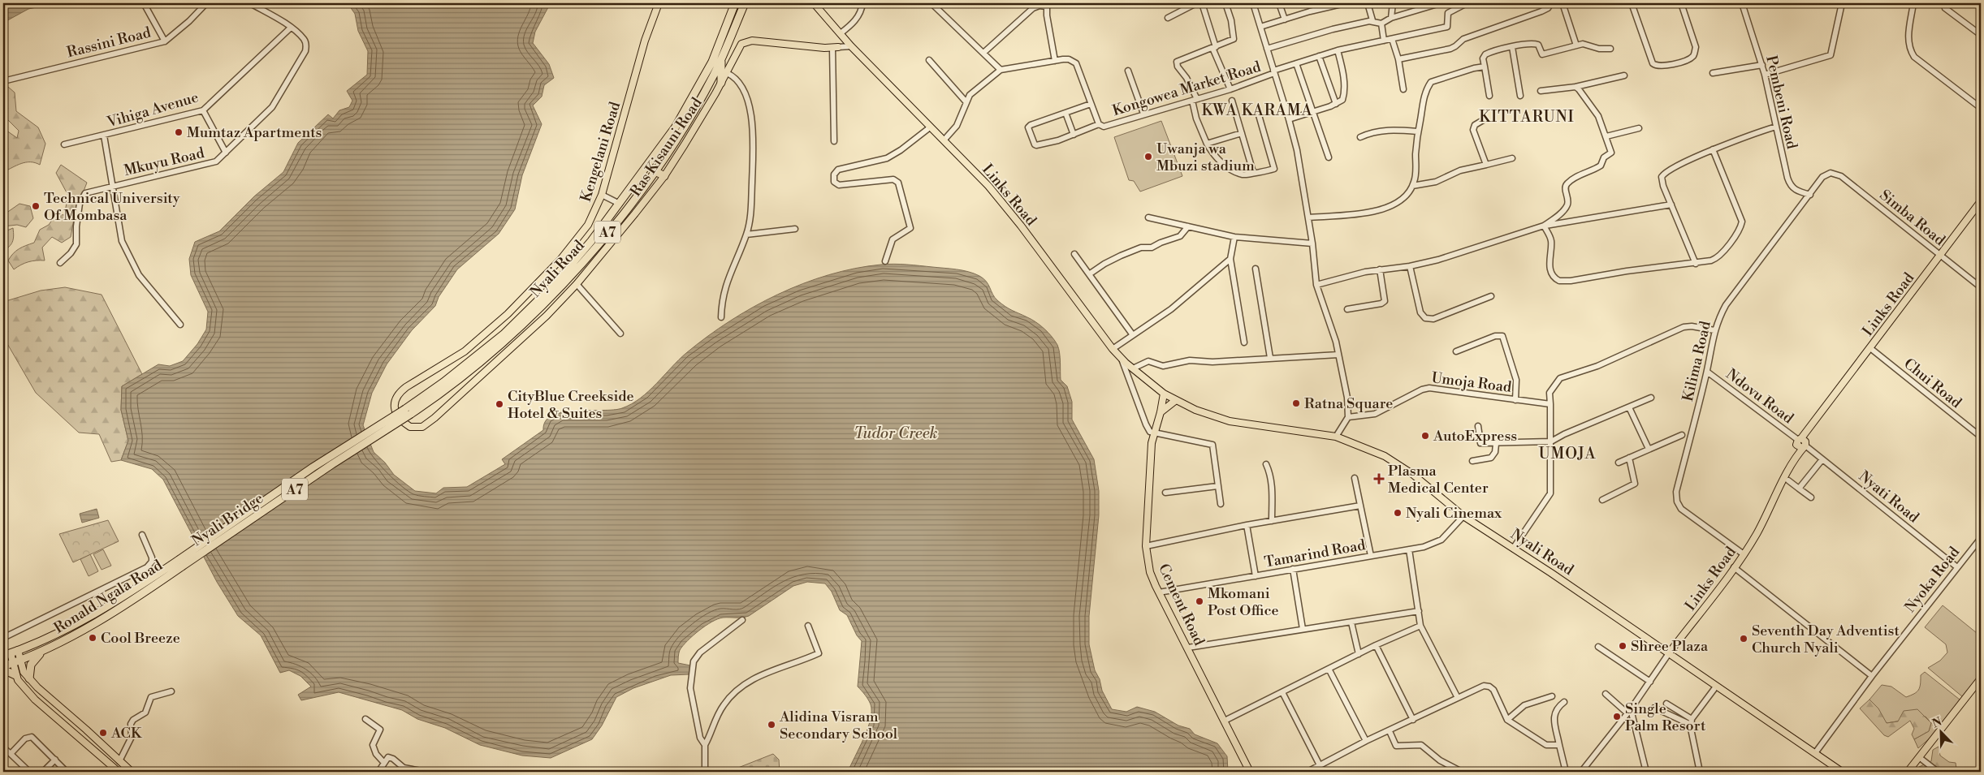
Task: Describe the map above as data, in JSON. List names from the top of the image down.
{
  "streets": {
    "highway": [
      "A7",
      "Nyali Road",
      "Nyali Bridge",
      "Ronald Ngala Road"
    ],
    "main road": [
      "Ras Kisauni Road",
      "Kengelani Road",
      "Links Road",
      "Cement Road"
    ],
    "street": [
      "Rassini Road",
      "Kongowea Market Road",
      "Pembeni Road",
      "Vihiga Avenue",
      "Mkuyu Road",
      "Simba Road",
      "Kilima Road",
      "Umoja Road",
      "Chui Road",
      "Ndovu Road",
      "Nyati Road",
      "Tamarind Road",
      "Nyoka Road"
    ]
  },
  "crossings": [
    ["Kongowea Market Road", "Links Road"],
    ["Pembeni Road", "Kilima Road"],
    ["Vihiga Avenue", "Mkuyu Road"],
    ["Ras Kisauni Road", "Kengelani Road"],
    ["Ras Kisauni Road", "Links Road"],
    ["Links Road", "Simba Road"],
    ["Links Road", "Nyali Road"],
    ["Links Road", "Kilima Road"],
    ["Links Road", "Chui Road"],
    ["Links Road", "Ndovu Road"],
    ["Links Road", "Nyati Road"],
    ["Links Road", "Cement Road"],
    ["Simba Road", "Kilima Road"],
    ["Nyali Road", "Nyali Bridge"],
    ["Nyali Road", "Tamarind Road"],
    ["Nyali Road", "Nyoka Road"],
    ["Kilima Road", "Ndovu Road"],
    ["Ndovu Road", "Nyati Road"],
    ["Nyati Road", "Nyoka Road"],
    ["Nyali Bridge", "Ronald Ngala Road"],
    ["Tamarind Road", "Cement Road"]
  ],
  "districts": ["KWA KARAMA", "KITTARUNI", "UMOJA"],
  "water": ["Tudor Creek"],
  "places": {
    "other": [
      "Mumtaz Apartments",
      "Uwanja wa Mbuzi stadium",
      "Technical University Of Mombasa",
      "Ratna Square",
      "CityBlue Creekside Hotel & Suites",
      "AutoExpress",
      "Nyali Cinemax",
      "Mkomani Post Office",
      "Cool Breeze",
      "Seventh Day Adventist Church Nyali",
      "Shree Plaza",
      "Single Palm Resort",
      "Alidina Visram Secondary School",
      "ACK"
    ],
    "health": ["Plasma Medical Center"]
  },
  "north": "top left"
}
